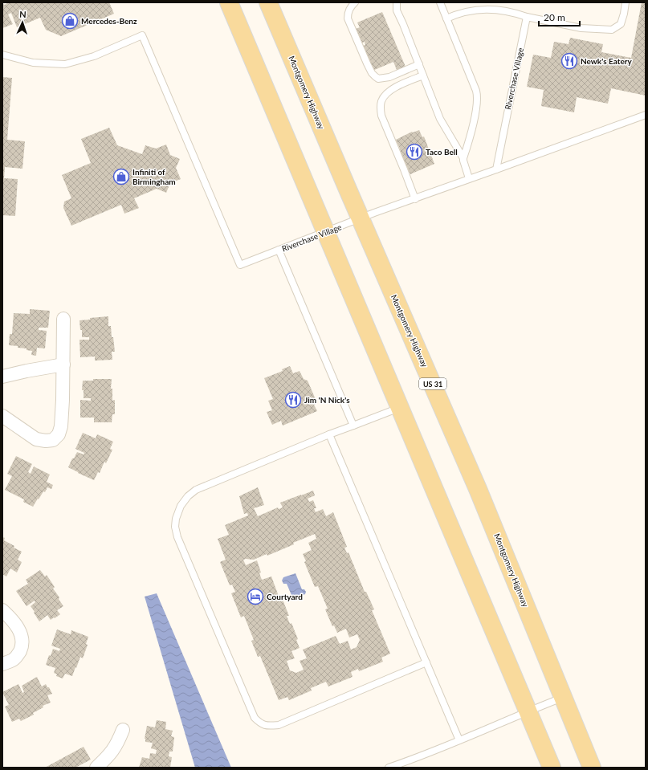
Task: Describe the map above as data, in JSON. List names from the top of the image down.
{
  "streets": {
    "main road": ["Montgomery Highway", "US 31"],
    "lane": ["Riverchase Village"]
  },
  "crossings": [
    ["Riverchase Village", "Montgomery Highway"]
  ],
  "places": {
    "shop": ["Mercedes-Benz", "Infiniti of Birmingham"],
    "restaurant": ["Newk's Eatery", "Taco Bell", "Jim 'N Nick's"],
    "hotel": ["Courtyard"]
  },
  "scale_bar": "20 m",
  "north": "top"
}
